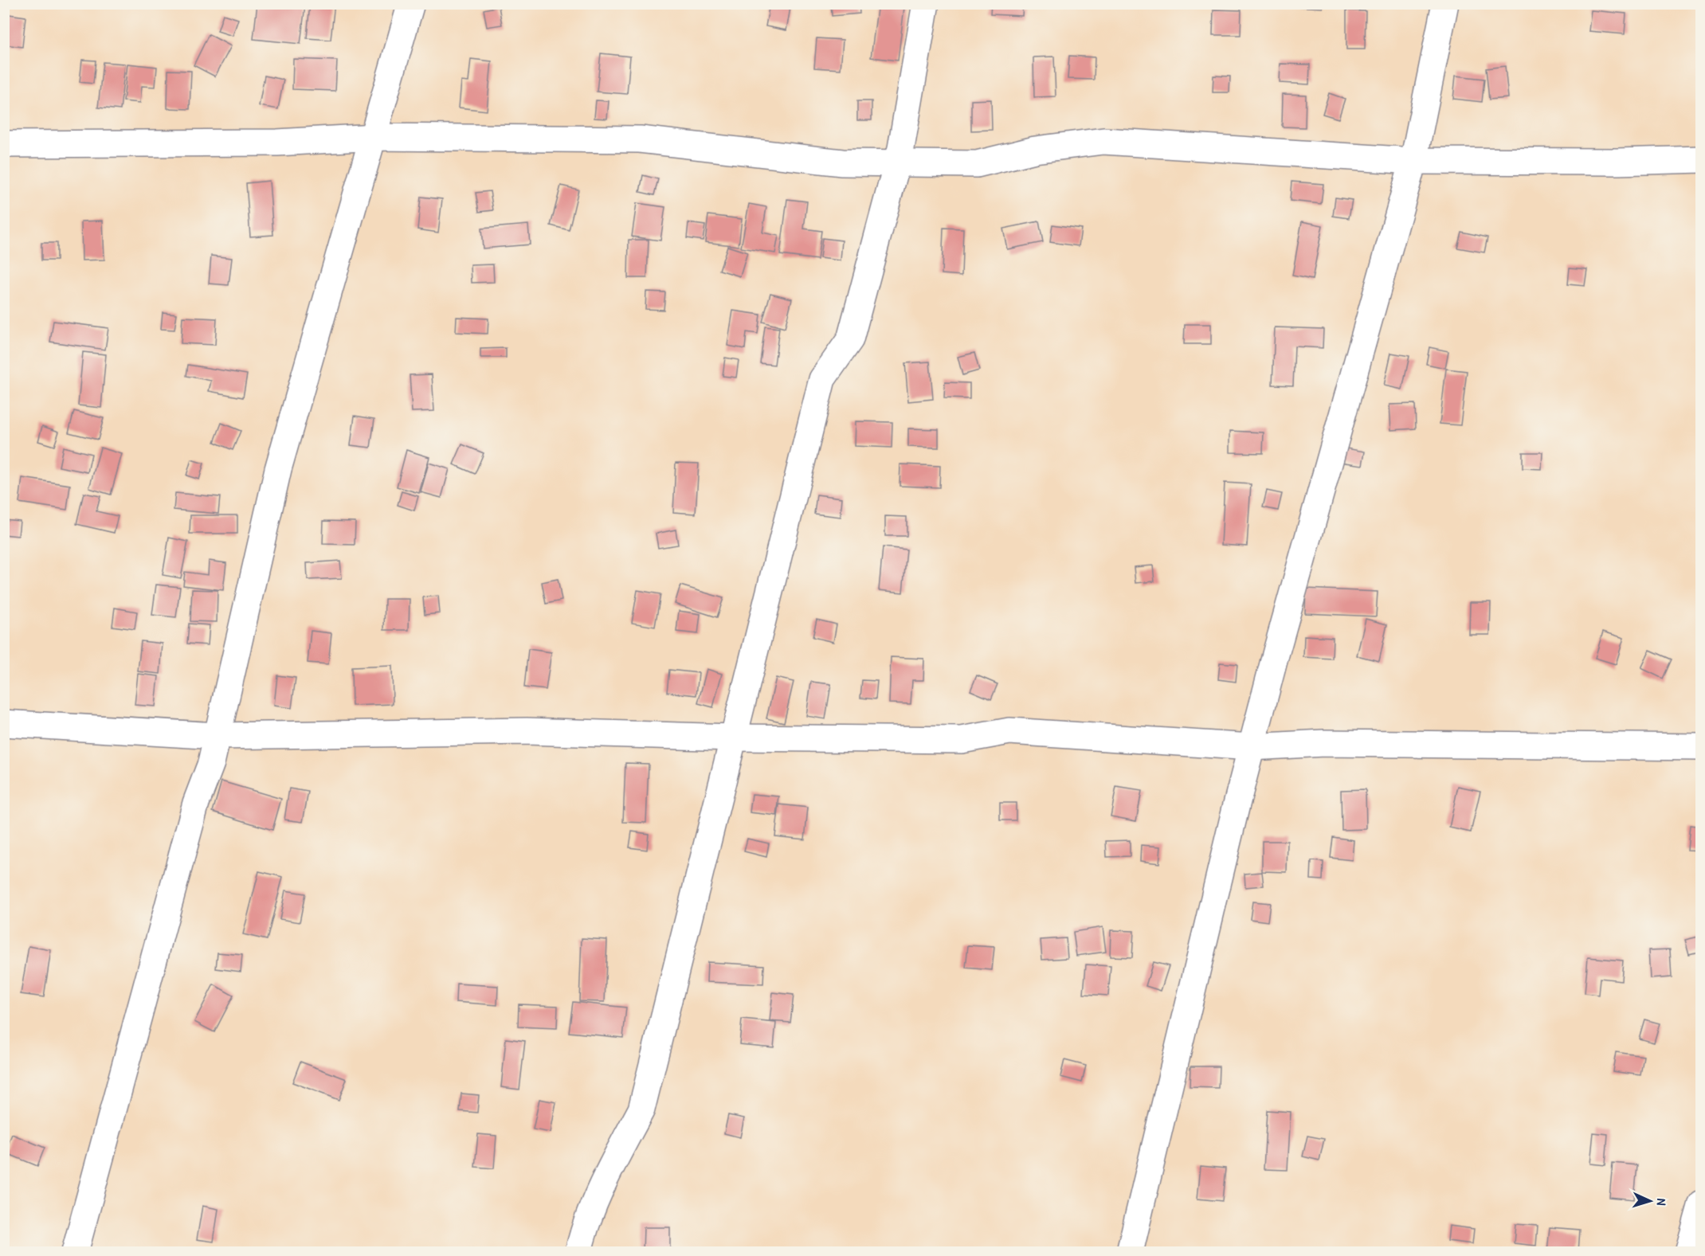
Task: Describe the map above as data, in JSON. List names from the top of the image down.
{
  "north": "right"
}
